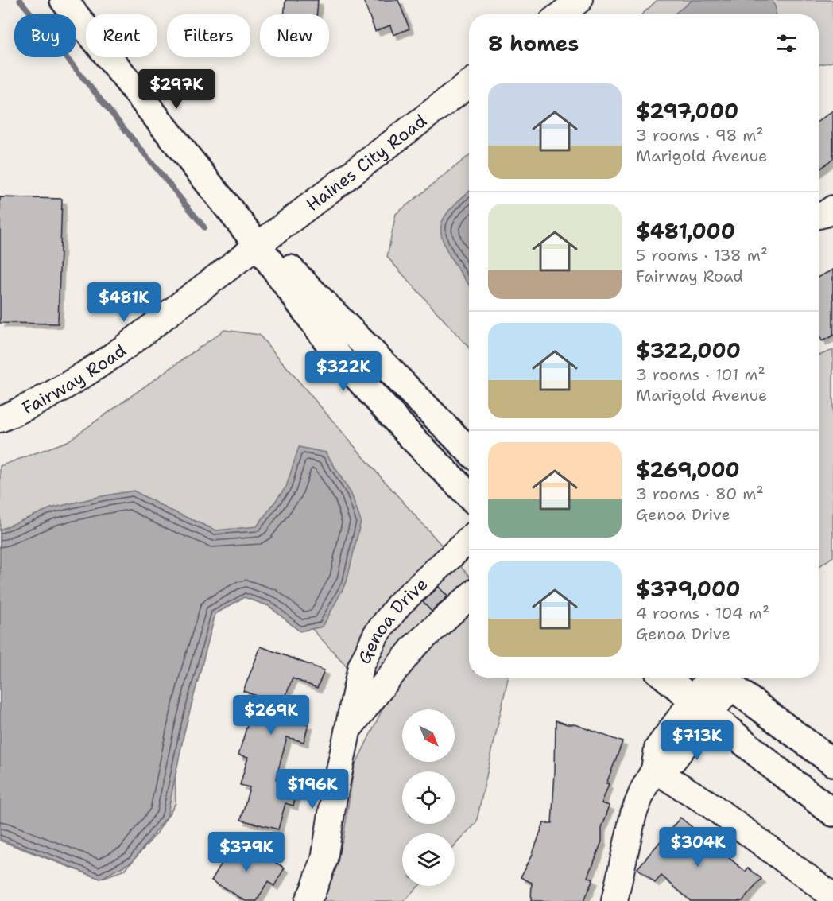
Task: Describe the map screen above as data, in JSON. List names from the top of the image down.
{
  "streets": {
    "street": ["Haines City Road", "Fairway Road", "Genoa Drive"]
  },
  "crossings": [
    ["Haines City Road", "Fairway Road"]
  ],
  "north": "bottom right",
  "page": {
    "chip": [
      "Buy",
      "Rent",
      "Filters",
      "New"
    ],
    "heading": "8 homes",
    "price": [
      "$297K",
      "$481K",
      "$322K",
      "$269K",
      "$713K",
      "$196K",
      "$304K",
      "$379K"
    ],
    "list": [
      {
        "name": "$297,000",
        "note": "3 rooms · 98 m² · Marigold Avenue"
      },
      {
        "name": "$481,000",
        "note": "5 rooms · 138 m² · Fairway Road"
      },
      {
        "name": "$322,000",
        "note": "3 rooms · 101 m² · Marigold Avenue"
      },
      {
        "name": "$269,000",
        "note": "3 rooms · 80 m² · Genoa Drive"
      },
      {
        "name": "$379,000",
        "note": "4 rooms · 104 m² · Genoa Drive"
      }
    ]
  }
}
